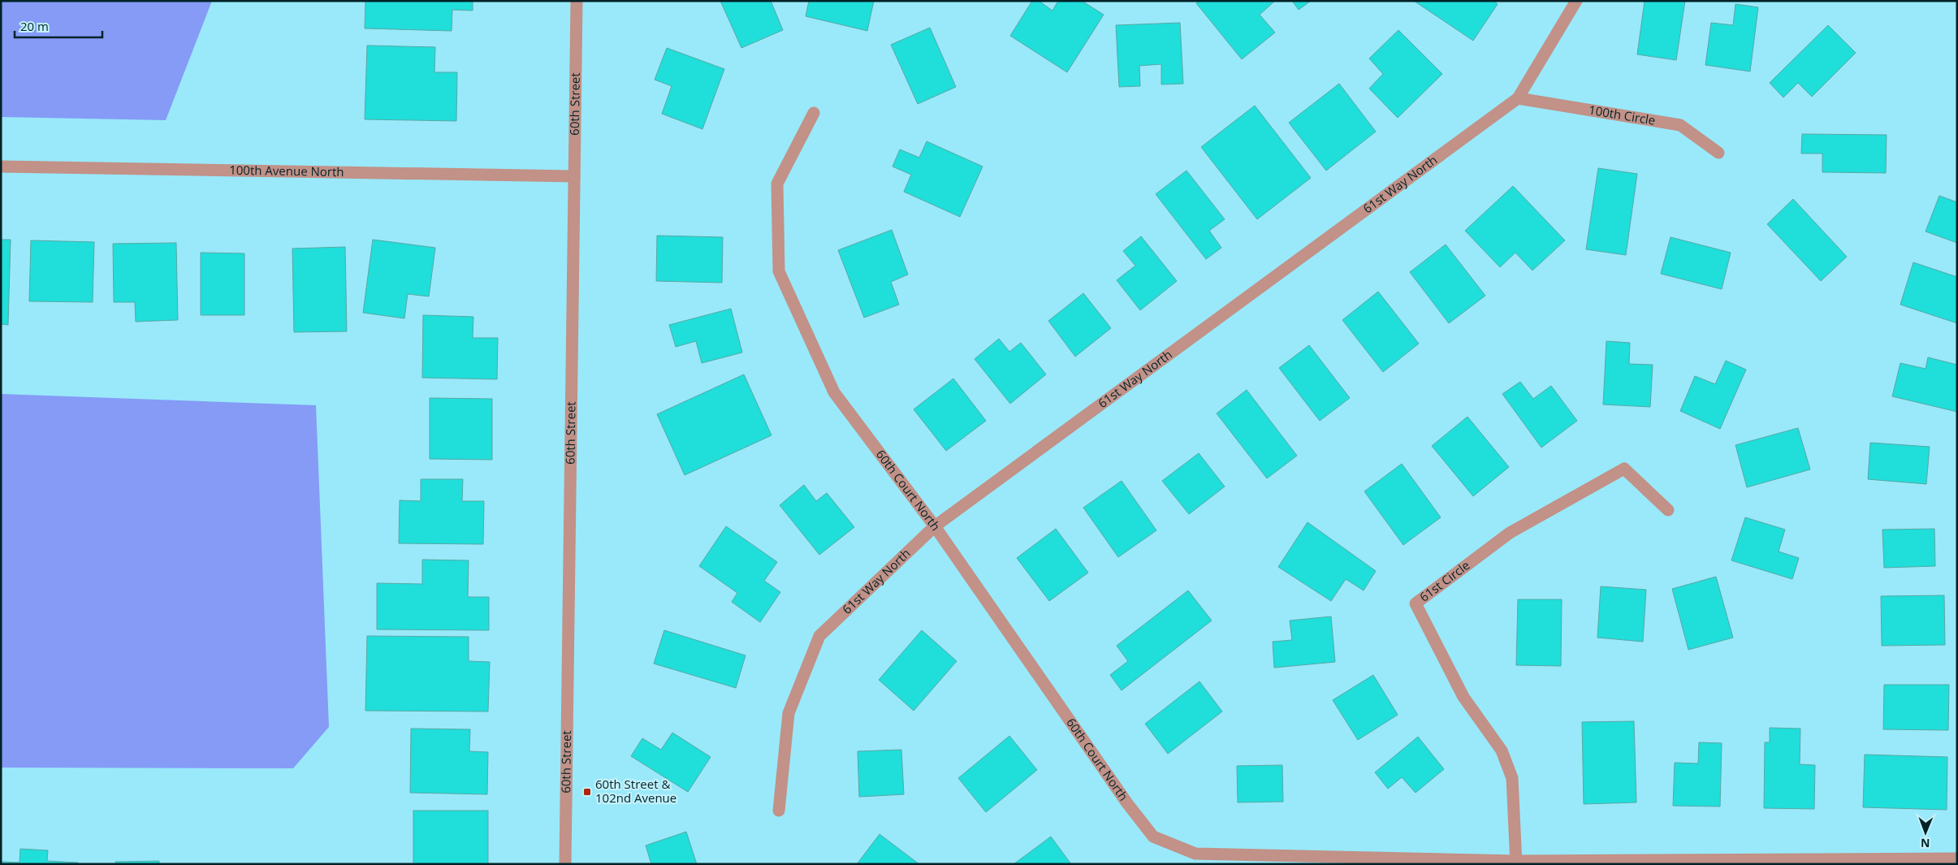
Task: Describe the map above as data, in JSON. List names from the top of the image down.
{
  "streets": {
    "street": [
      "60th Street",
      "100th Circle",
      "100th Avenue North",
      "61st Way North",
      "60th Court North",
      "61st Circle"
    ]
  },
  "crossings": [
    ["60th Street", "100th Avenue North"],
    ["100th Circle", "61st Way North"],
    ["61st Way North", "60th Court North"],
    ["60th Court North", "61st Circle"]
  ],
  "places": {
    "transit": ["60th Street & 102nd Avenue"]
  },
  "scale_bar": "20 m",
  "north": "bottom"
}
